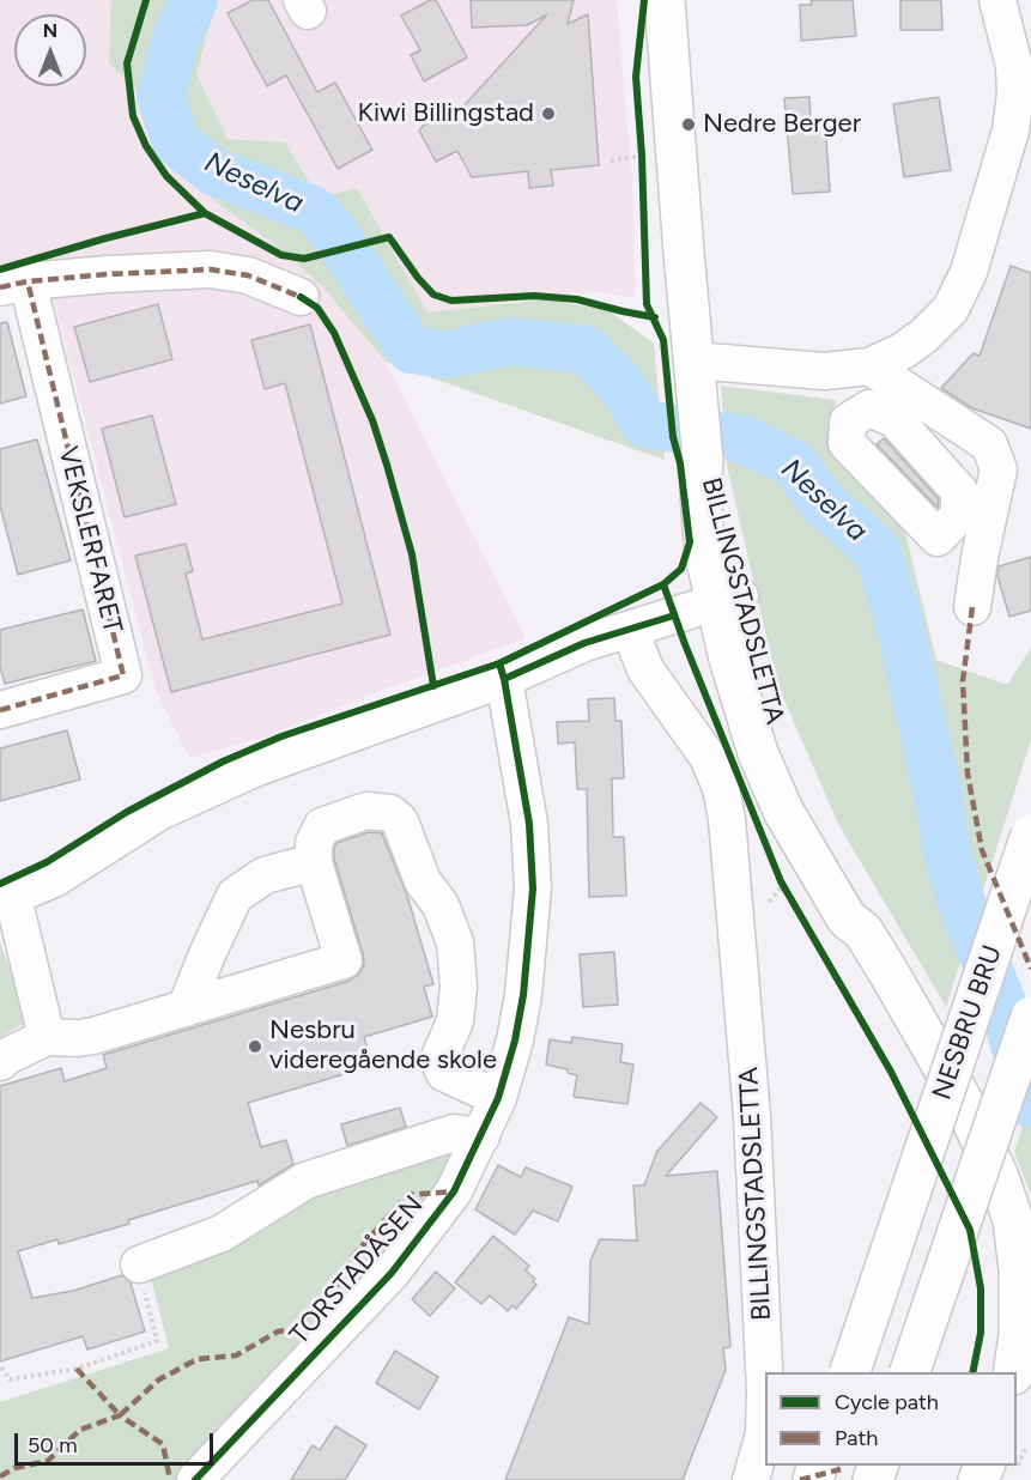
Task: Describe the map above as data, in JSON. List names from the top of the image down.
{
  "streets": {
    "main road": ["BILLINGSTADSLETTA", "NESBRU BRU"],
    "street": ["VEKSLERFARET", "TORSTADÅSEN"]
  },
  "water": ["Neselva"],
  "places": ["Kiwi Billingstad", "Nedre Berger", "Nesbru videregående skole"],
  "legend": ["Cycle path", "Path"],
  "scale_bar": "50 m",
  "north": "top"
}
